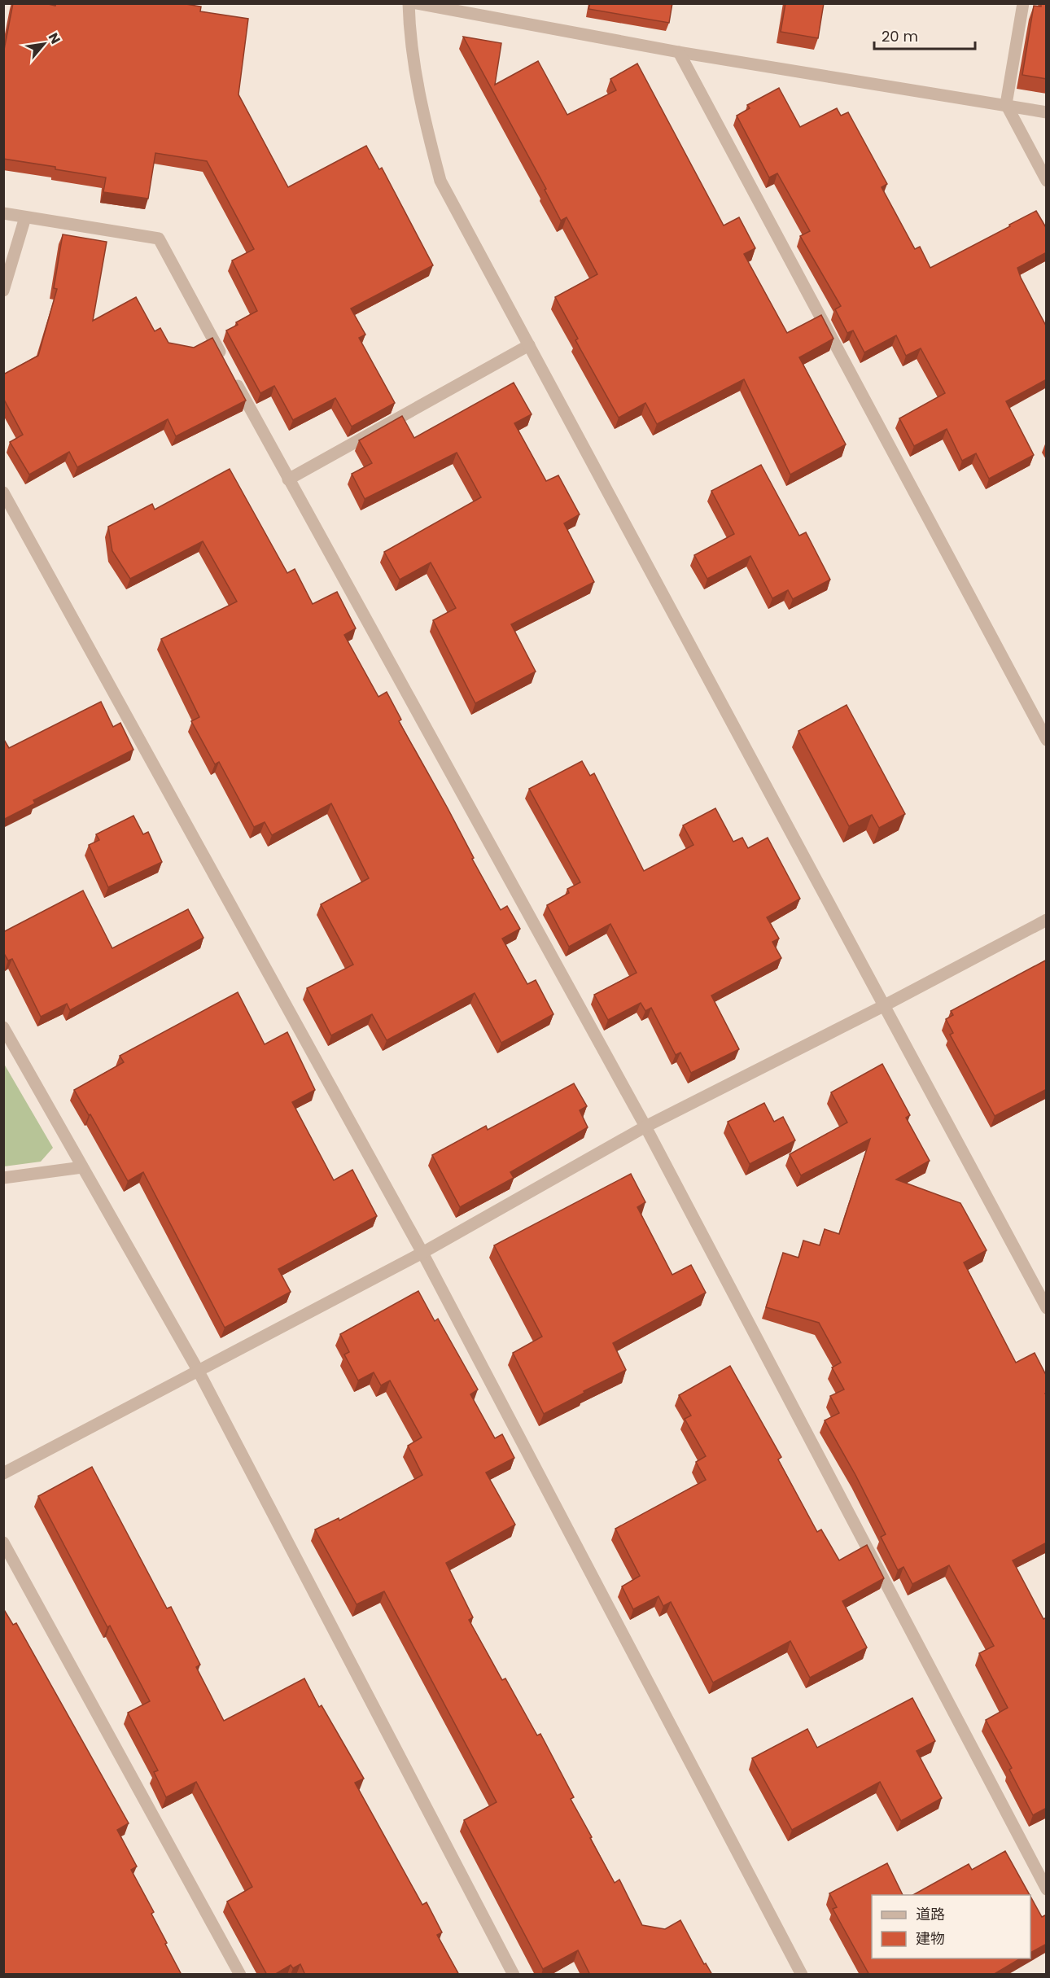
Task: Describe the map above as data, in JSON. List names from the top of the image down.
{
  "legend": ["道路", "建物"],
  "scale_bar": "20 m",
  "north": "top right"
}
